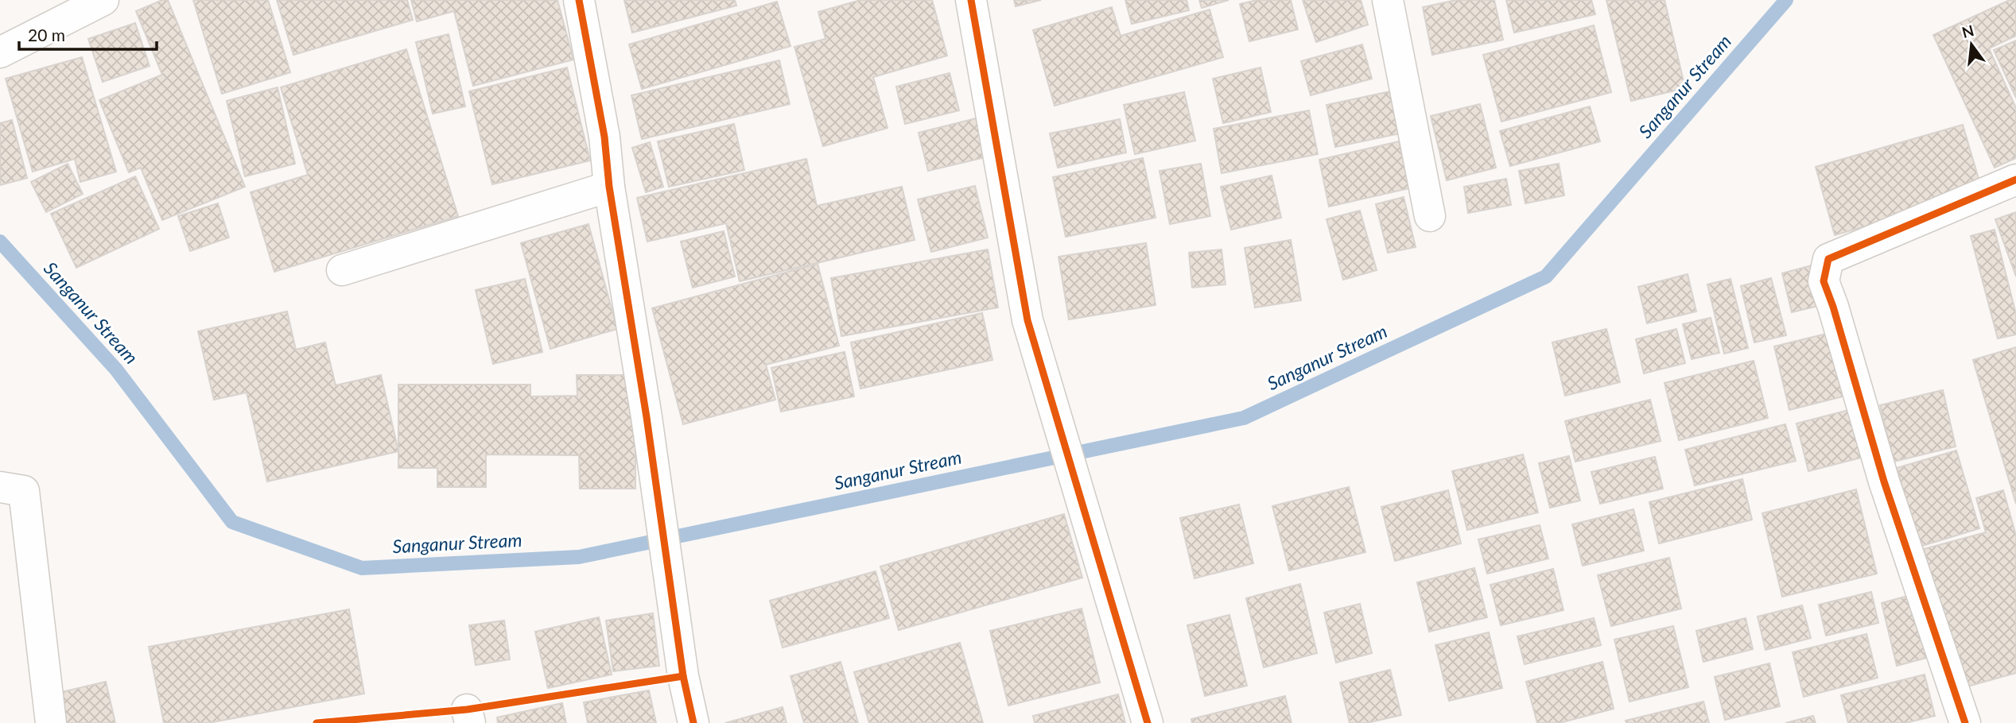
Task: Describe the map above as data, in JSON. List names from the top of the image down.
{
  "water": ["Sanganur Stream"],
  "scale_bar": "20 m",
  "north": "top"
}
